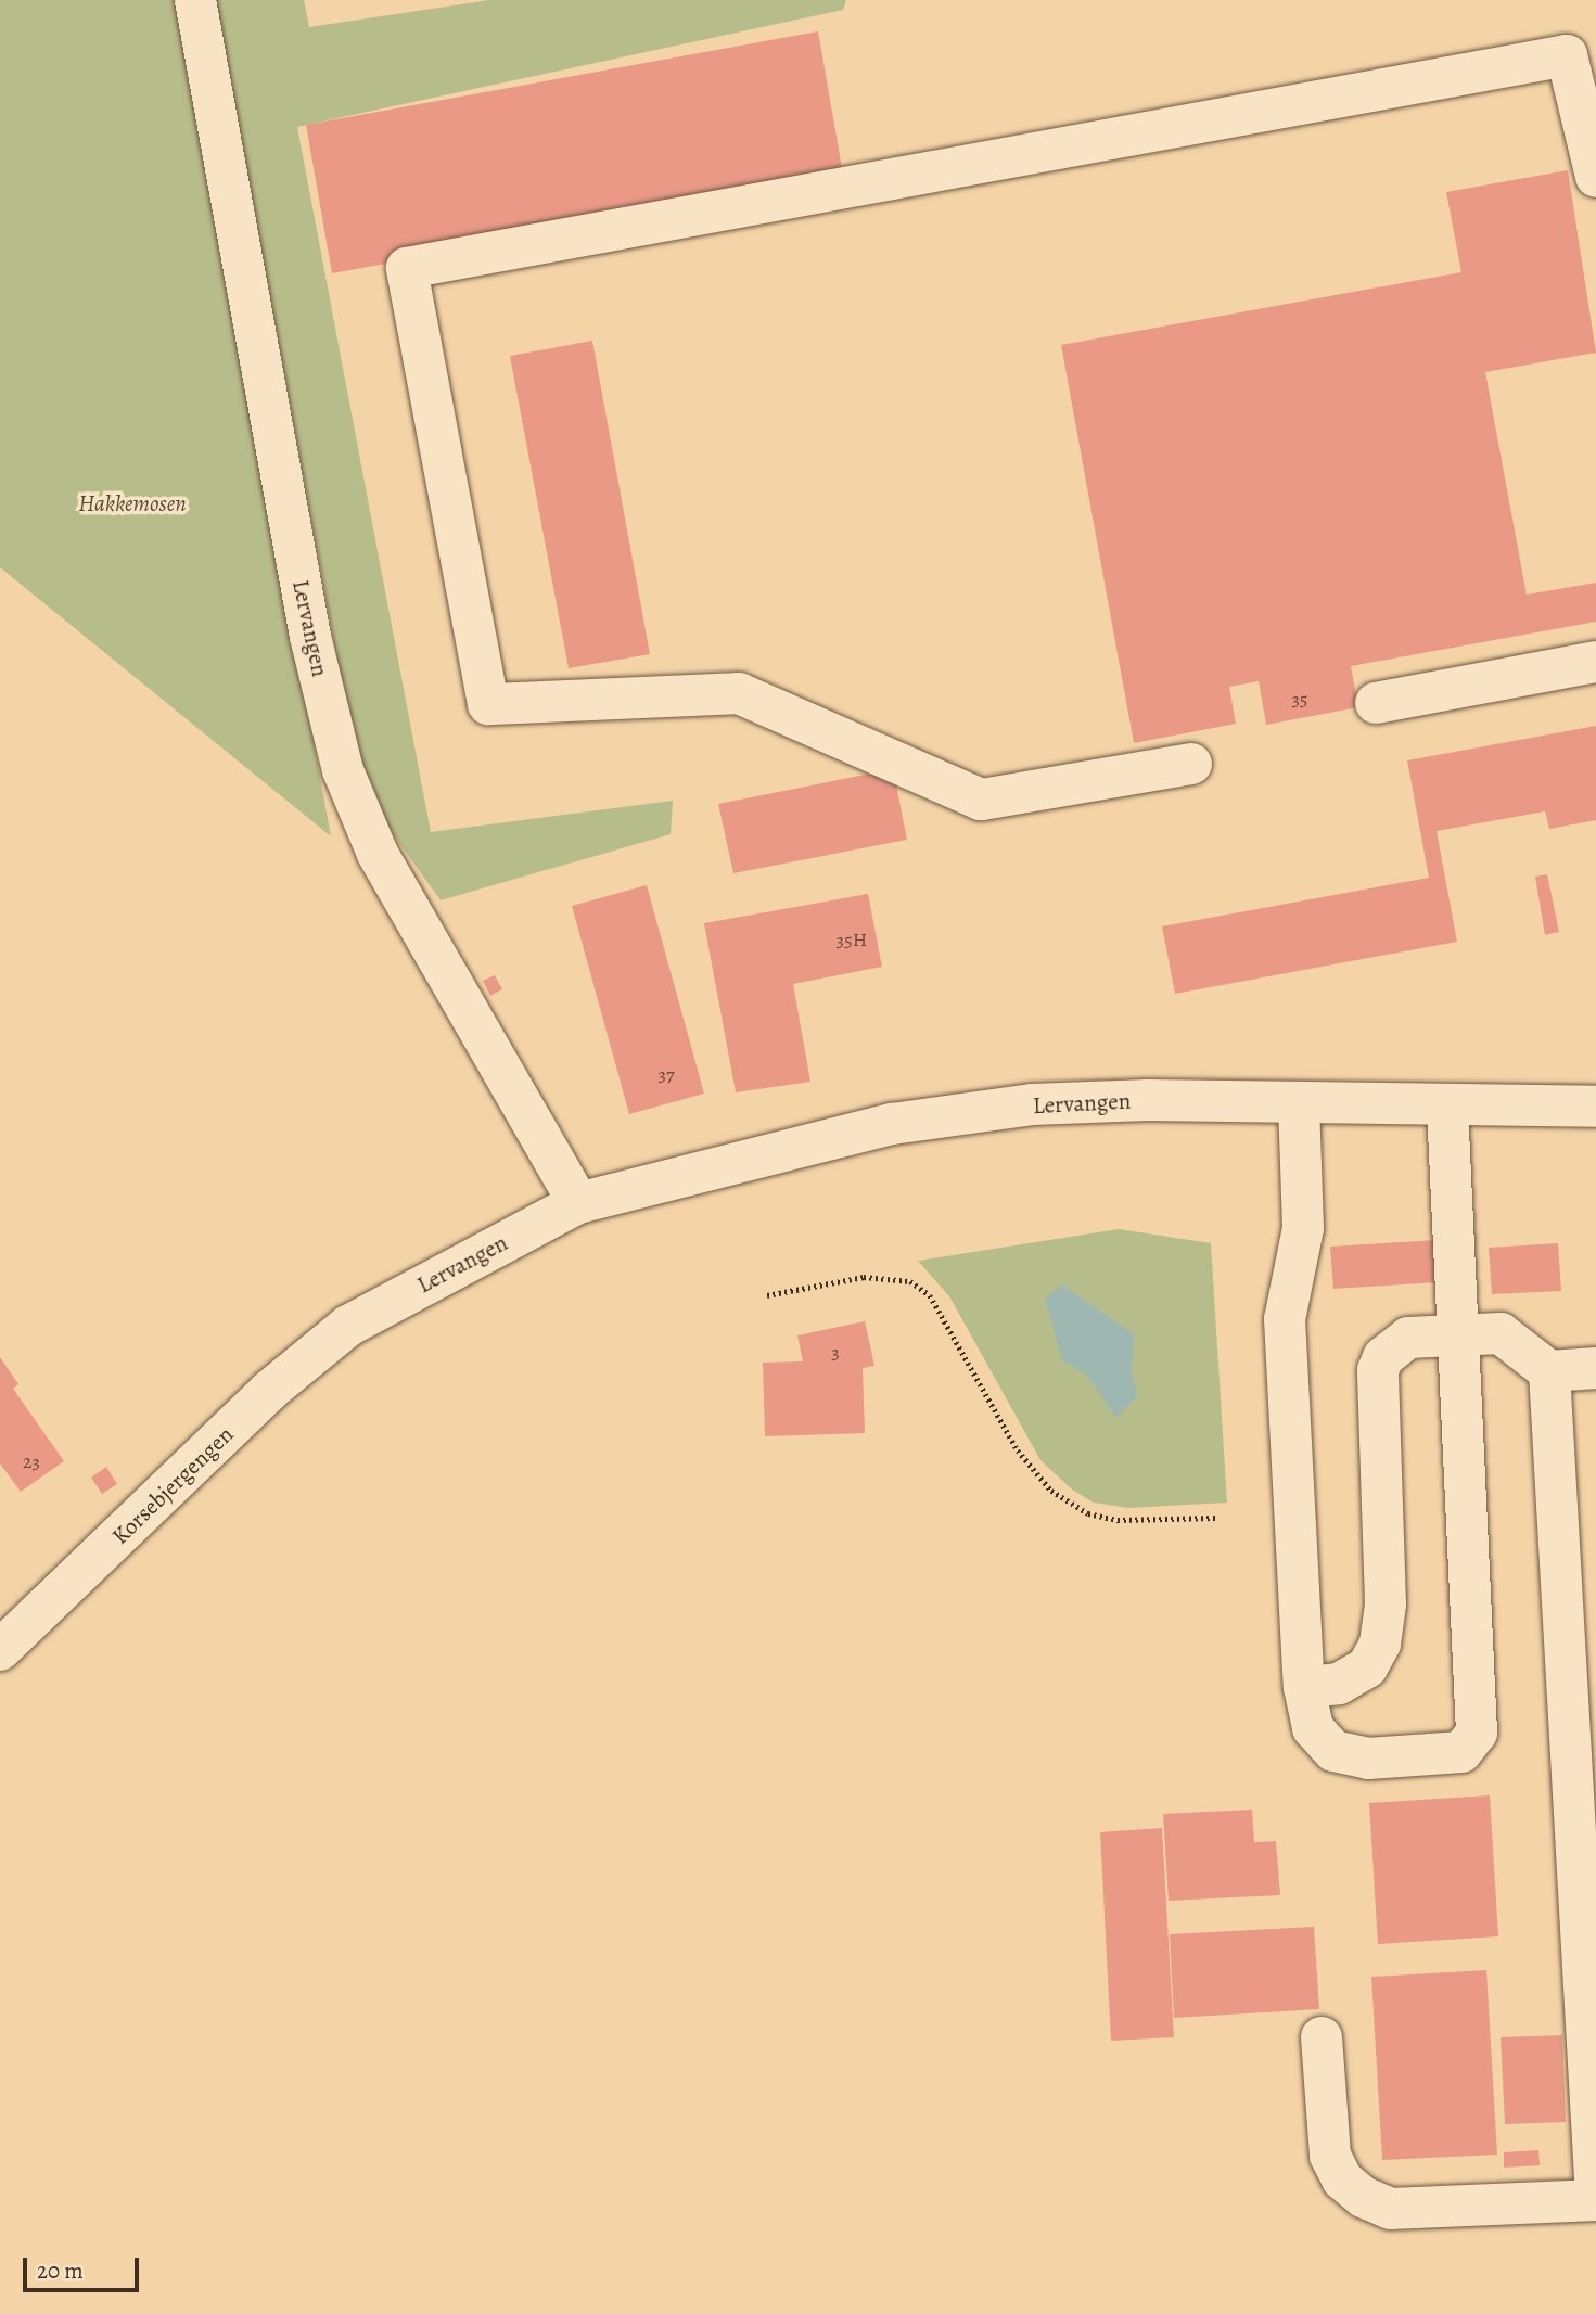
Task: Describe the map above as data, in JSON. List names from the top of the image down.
{
  "streets": {
    "street": ["Lervangen", "Korsebjergengen"]
  },
  "crossings": [
    ["Lervangen", "Korsebjergengen"]
  ],
  "parks": ["Hakkemosen"],
  "house_numbers": [
    "35",
    "35H",
    "37",
    "3",
    "23"
  ],
  "scale_bar": "20 m"
}
